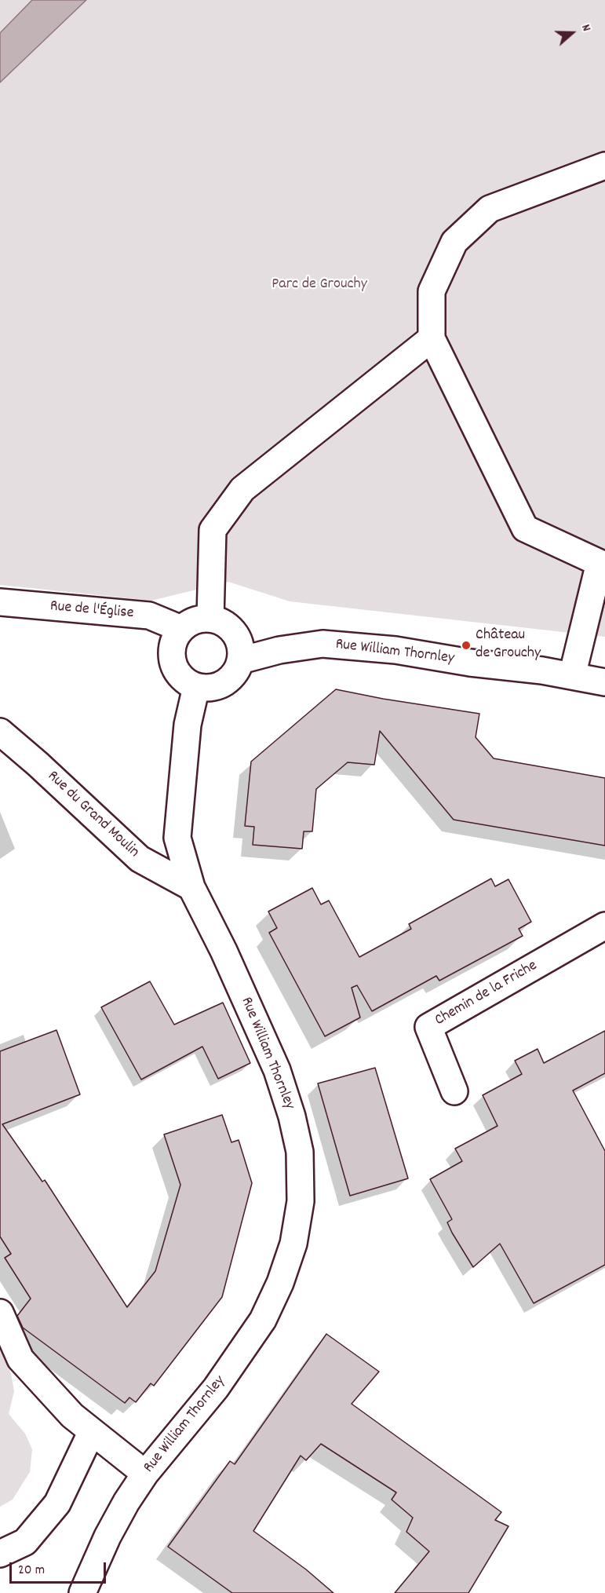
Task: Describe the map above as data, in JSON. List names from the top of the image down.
{
  "streets": {
    "street": [
      "Rue de l'Église",
      "Rue William Thornley",
      "Rue du Grand Moulin",
      "Chemin de la Friche"
    ]
  },
  "crossings": [
    ["Rue de l'Église", "Rue William Thornley"],
    ["Rue William Thornley", "Rue du Grand Moulin"]
  ],
  "parks": ["Parc de Grouchy"],
  "places": ["Château de Grouchy"],
  "scale_bar": "20 m",
  "north": "right"
}
